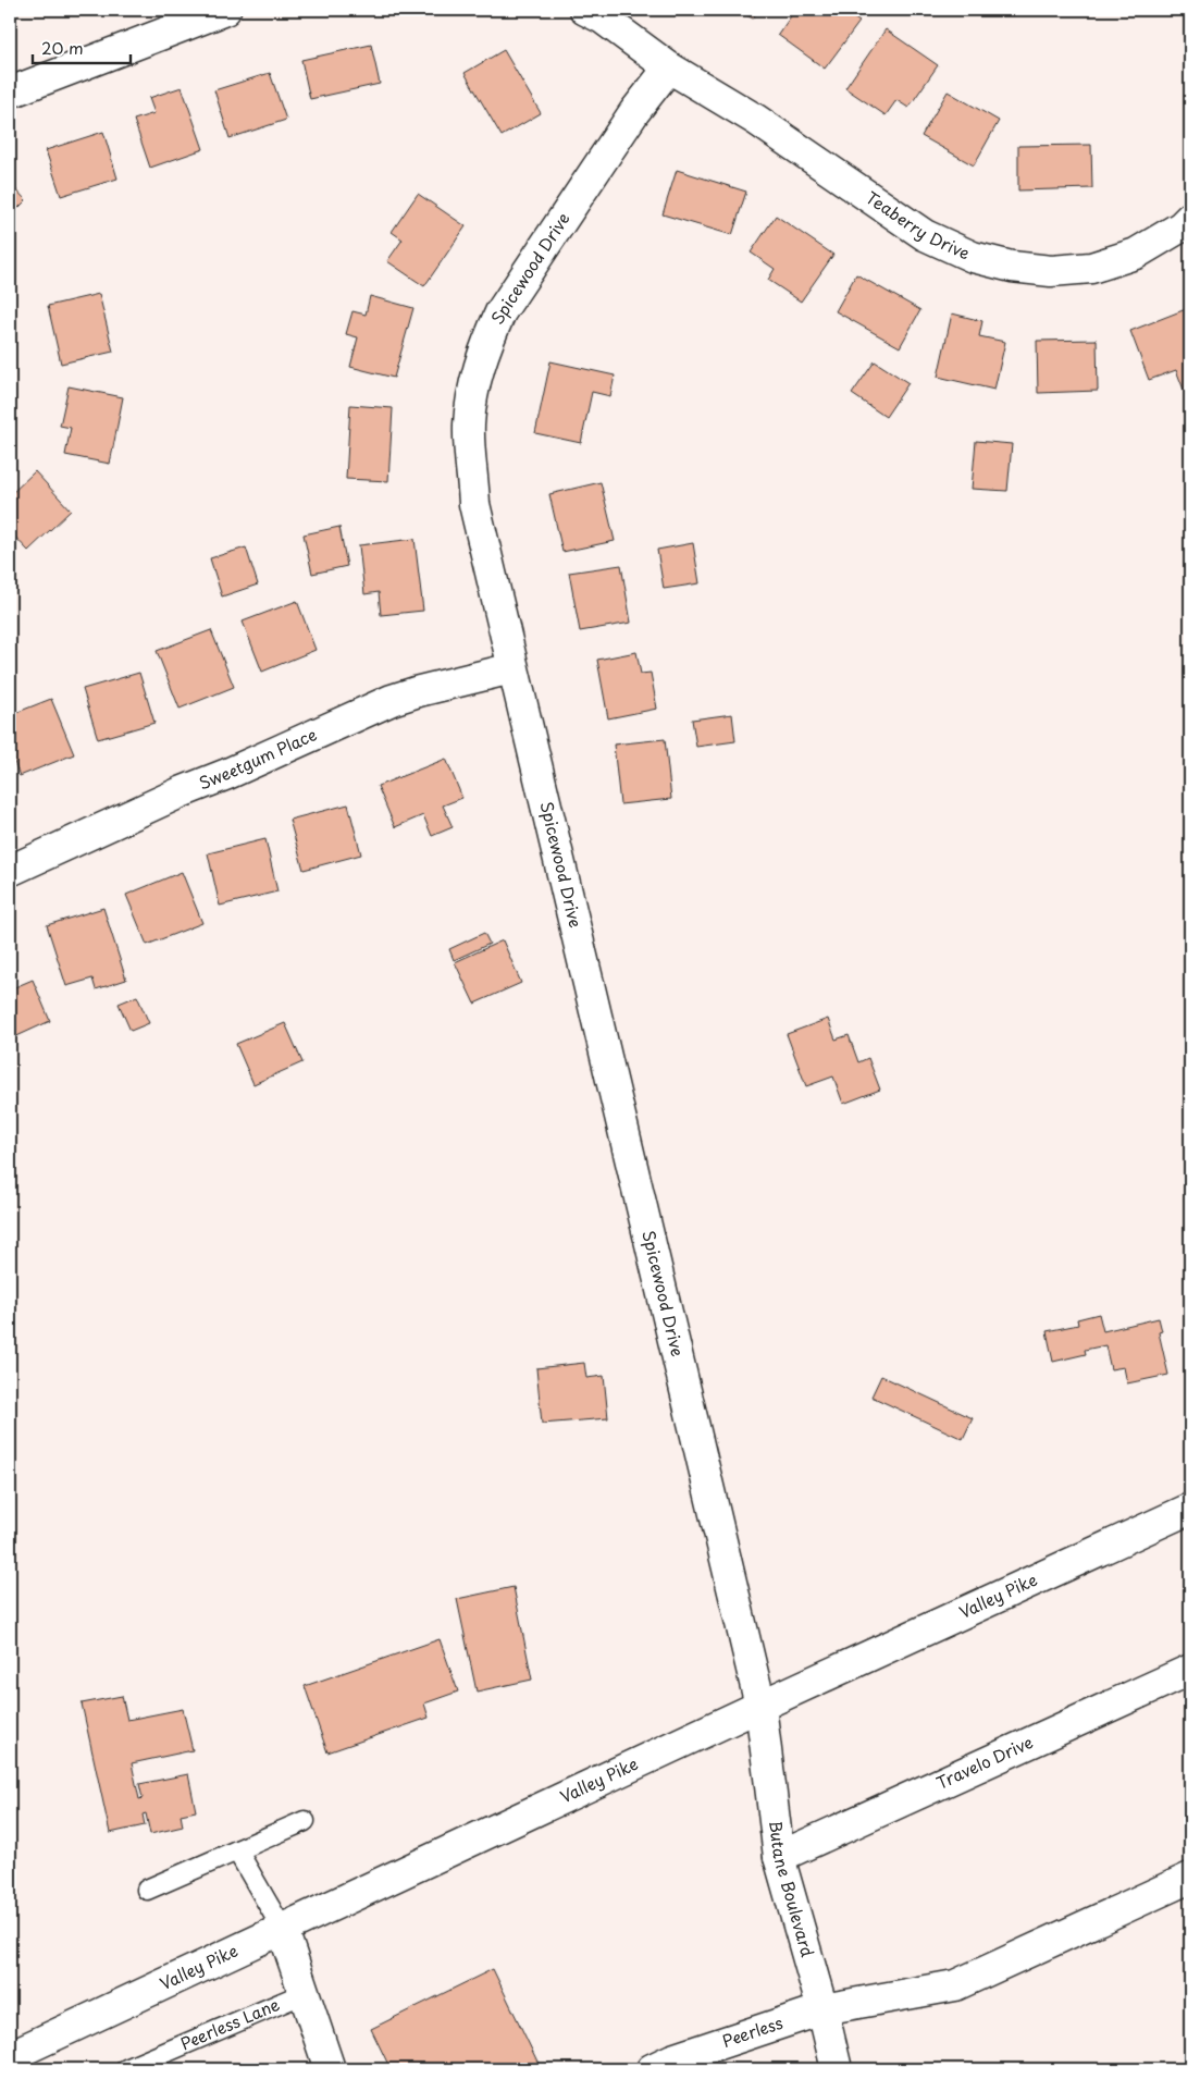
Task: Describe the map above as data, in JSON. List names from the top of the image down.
{
  "streets": {
    "street": [
      "Teaberry Drive",
      "Spicewood Drive",
      "Sweetgum Place",
      "Valley Pike",
      "Travelo Drive",
      "Butane Boulevard",
      "Peerless"
    ],
    "lane": ["Peerless Lane"]
  },
  "crossings": [
    ["Teaberry Drive", "Spicewood Drive"],
    ["Spicewood Drive", "Sweetgum Place"],
    ["Spicewood Drive", "Valley Pike"],
    ["Spicewood Drive", "Butane Boulevard"],
    ["Valley Pike", "Butane Boulevard"],
    ["Travelo Drive", "Butane Boulevard"],
    ["Butane Boulevard", "Peerless"]
  ],
  "scale_bar": "20 m"
}
